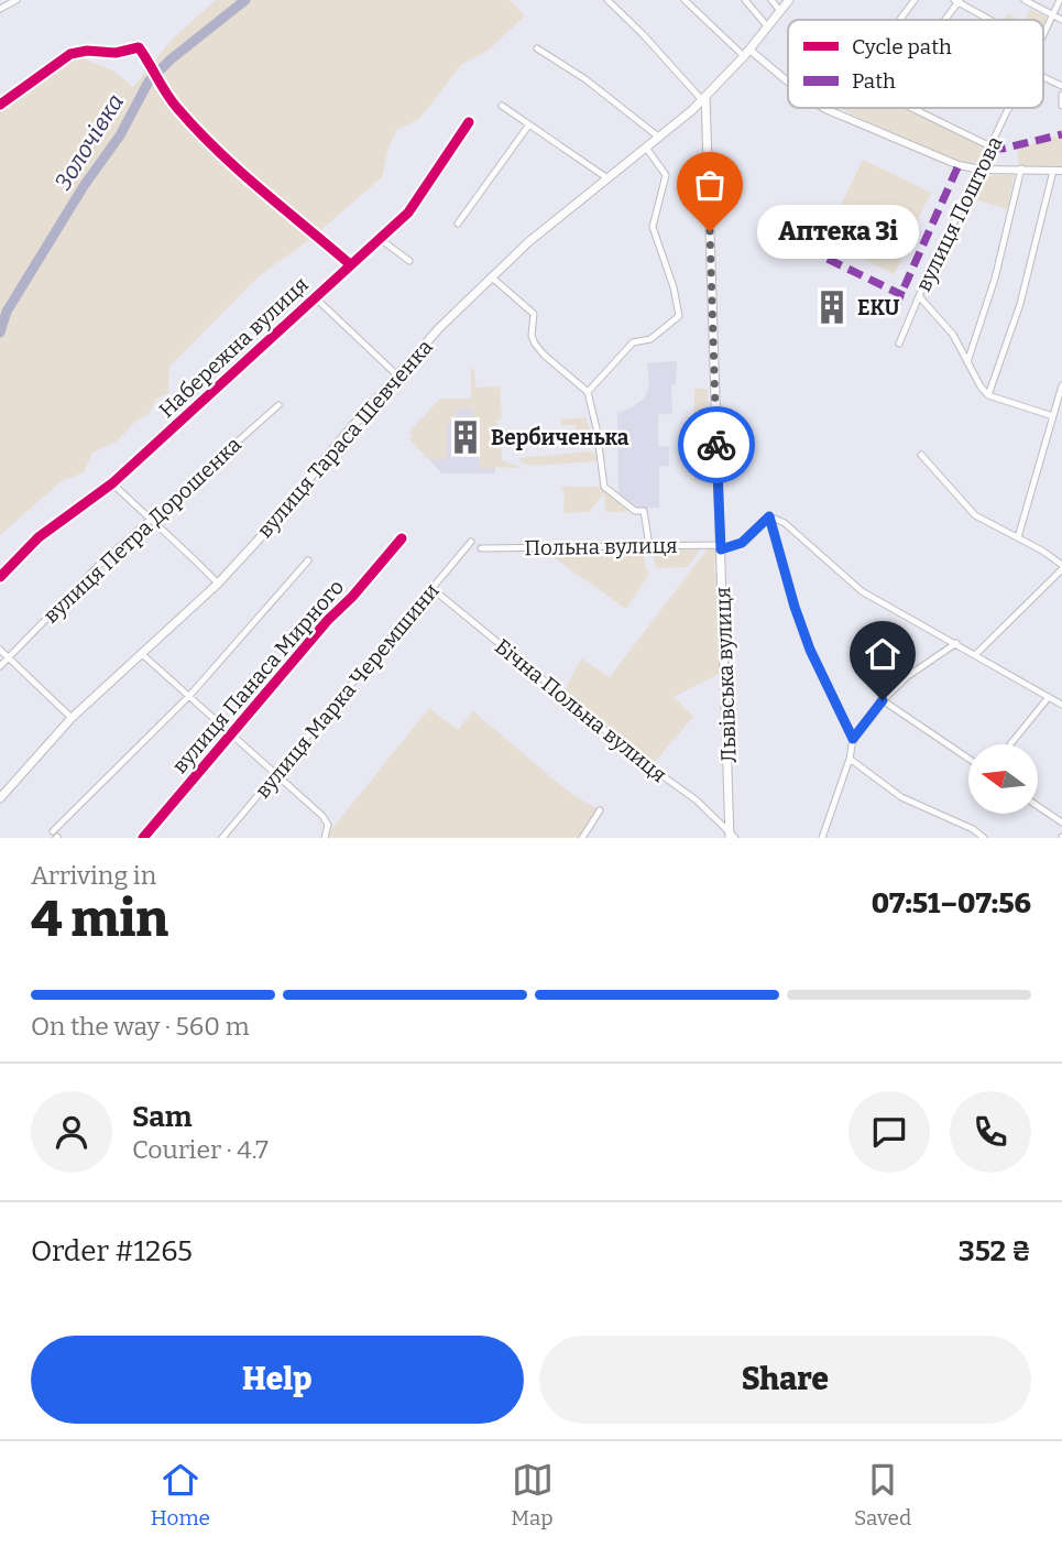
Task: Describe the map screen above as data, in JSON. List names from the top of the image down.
{
  "streets": {
    "main road": ["вулиця Тараса Шевченка", "Львівська вулиця"],
    "street": [
      "вулиця Поштова",
      "Набережна вулиця",
      "вулиця Петра Дорошенка",
      "Польна вулиця",
      "вулиця Панаса Мирного",
      "вулиця Марка Черемшини",
      "Бічна Польна вулиця"
    ]
  },
  "crossings": [
    ["вулиця Тараса Шевченка", "Львівська вулиця"],
    ["Польна вулиця", "Львівська вулиця"],
    ["Львівська вулиця", "Бічна Польна вулиця"],
    ["вулиця Марка Черемшини", "Бічна Польна вулиця"]
  ],
  "water": ["Золочівка"],
  "places": {
    "other": ["Аптека 3і"],
    "building": ["EKU", "Вербиченька"]
  },
  "legend": ["Cycle path", "Path"],
  "north": "left",
  "page": {
    "bubble": "Аптека 3і",
    "heading": ["4 min", "Arriving in", "07:51–07:56"],
    "panel": [
      "Sam",
      "Courier · 4.7",
      "Order #1265",
      "352 ₴"
    ],
    "bar": "On the way · 560 m",
    "buttons": ["Help", "Share"],
    "tabs": ["Home", "Map", "Saved"]
  }
}
